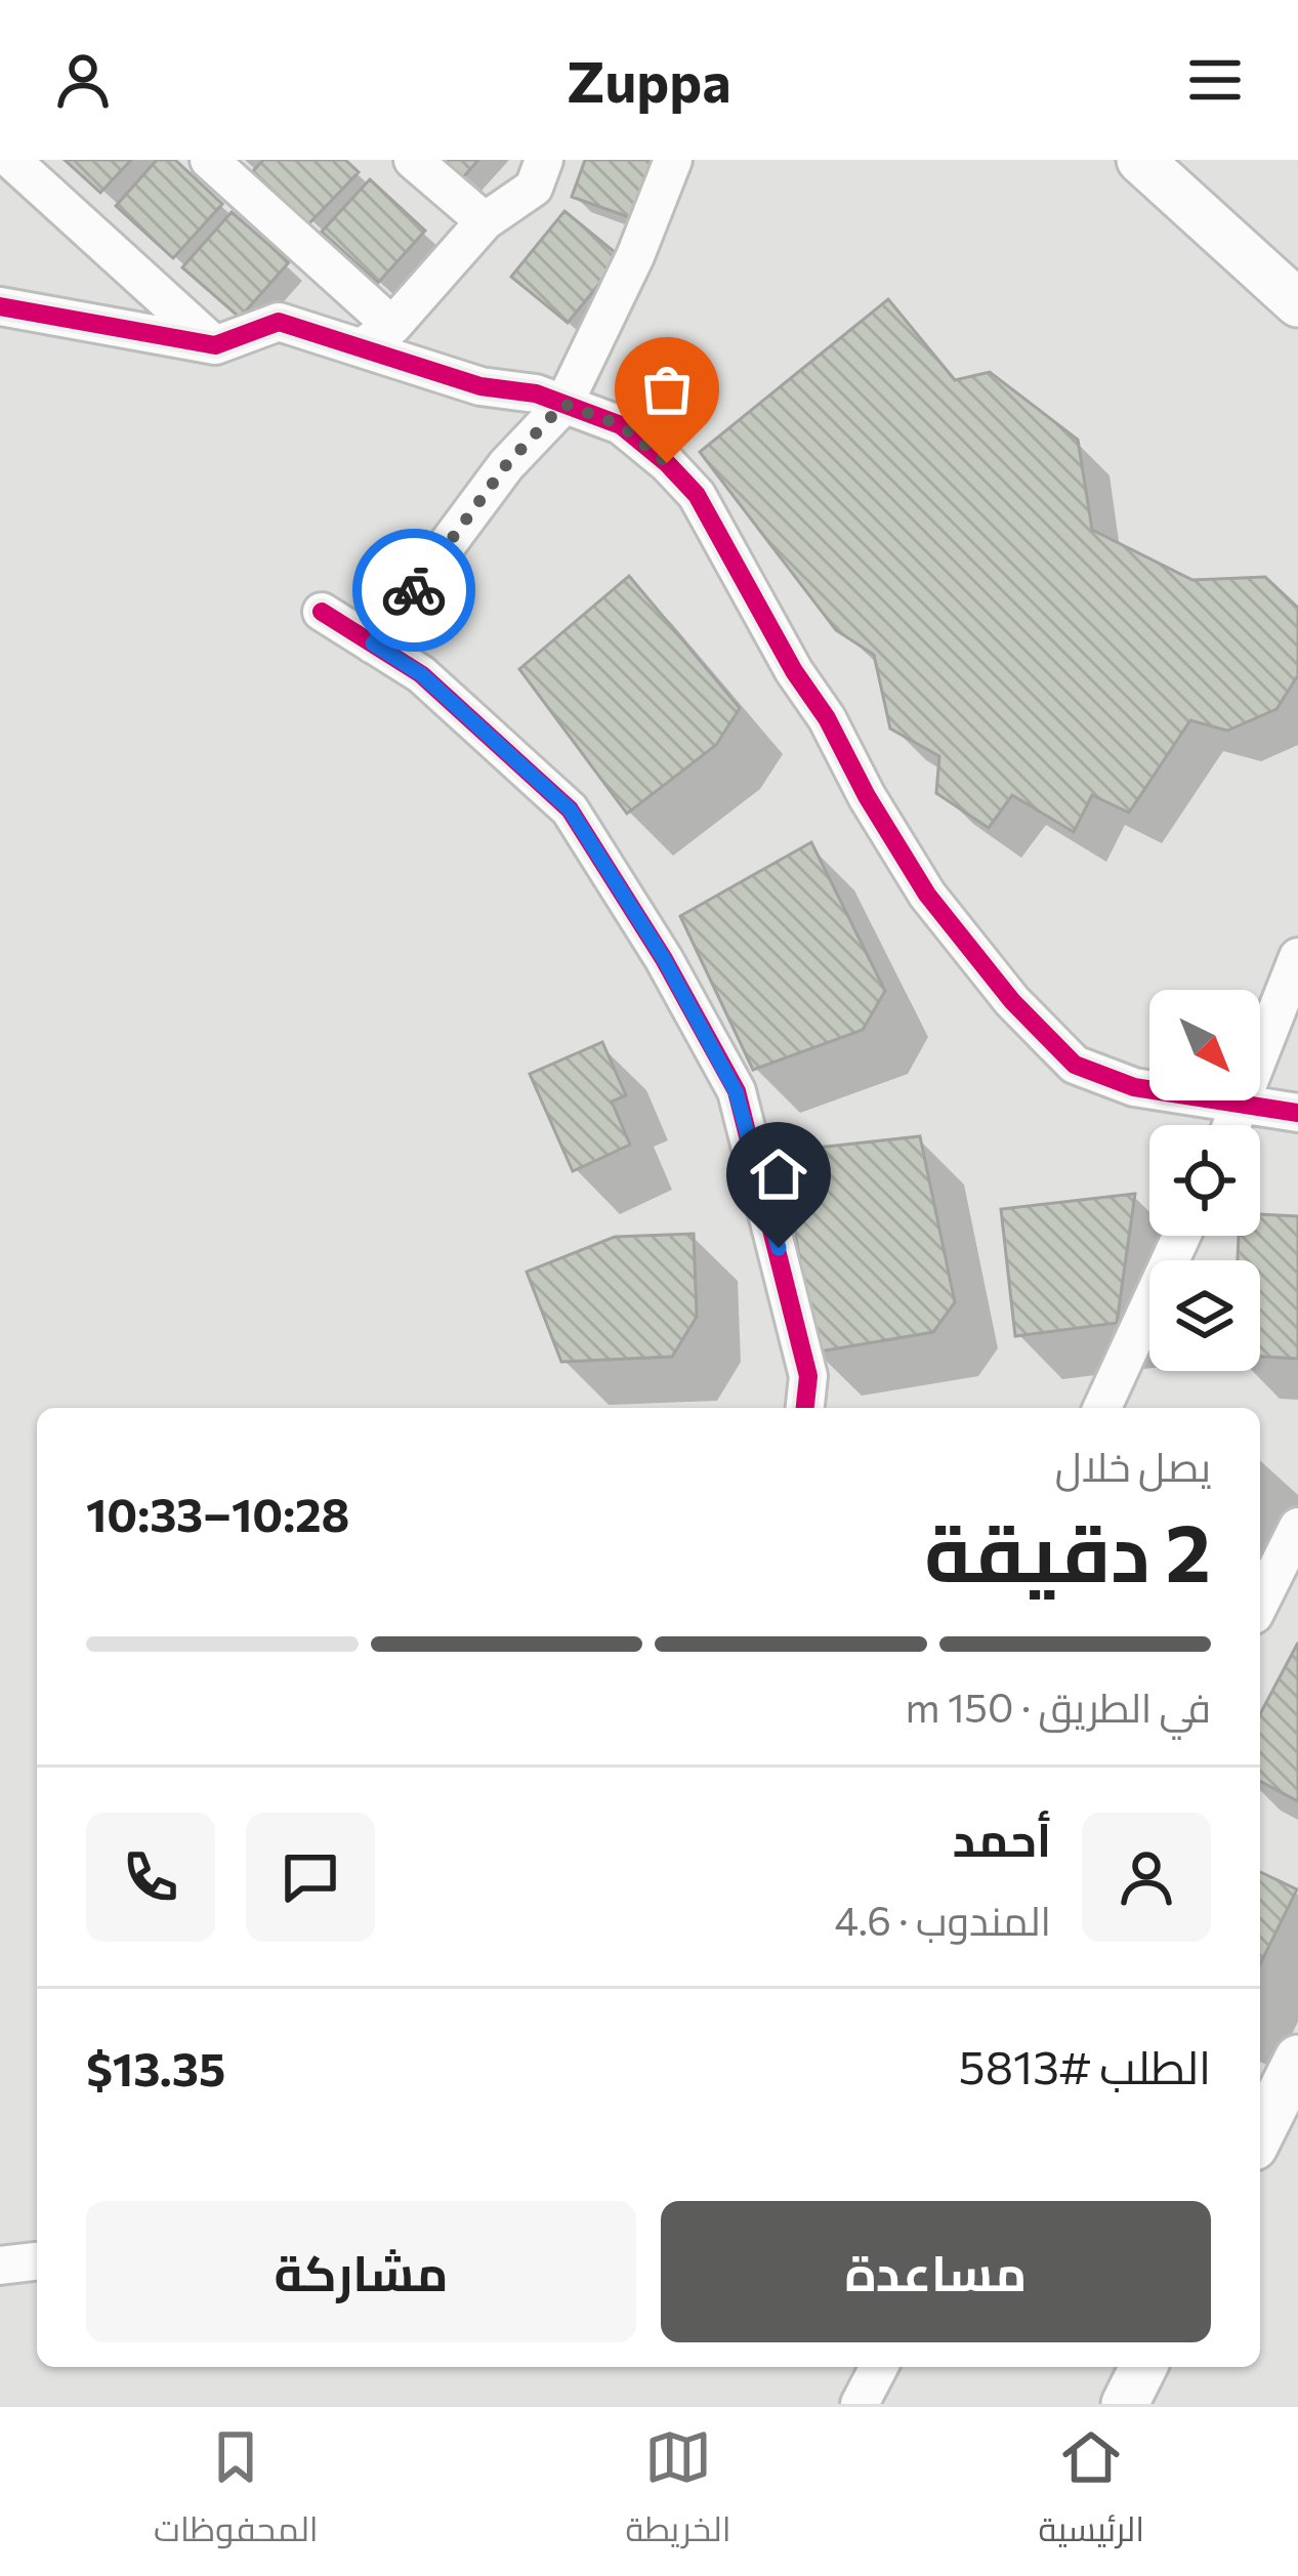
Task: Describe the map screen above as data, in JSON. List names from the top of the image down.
{
  "north": "bottom right",
  "page": {
    "header": "Zuppa",
    "heading": ["2 دقيقة", "يصل خلال", "10:28–10:33"],
    "panel": [
      "أحمد",
      "المندوب · 4.6",
      "الطلب #5813",
      "$13.35"
    ],
    "bar": "في الطريق · 150 m",
    "buttons": ["مساعدة", "مشاركة"],
    "tabs": ["الرئيسية", "الخريطة", "المحفوظات"]
  }
}
